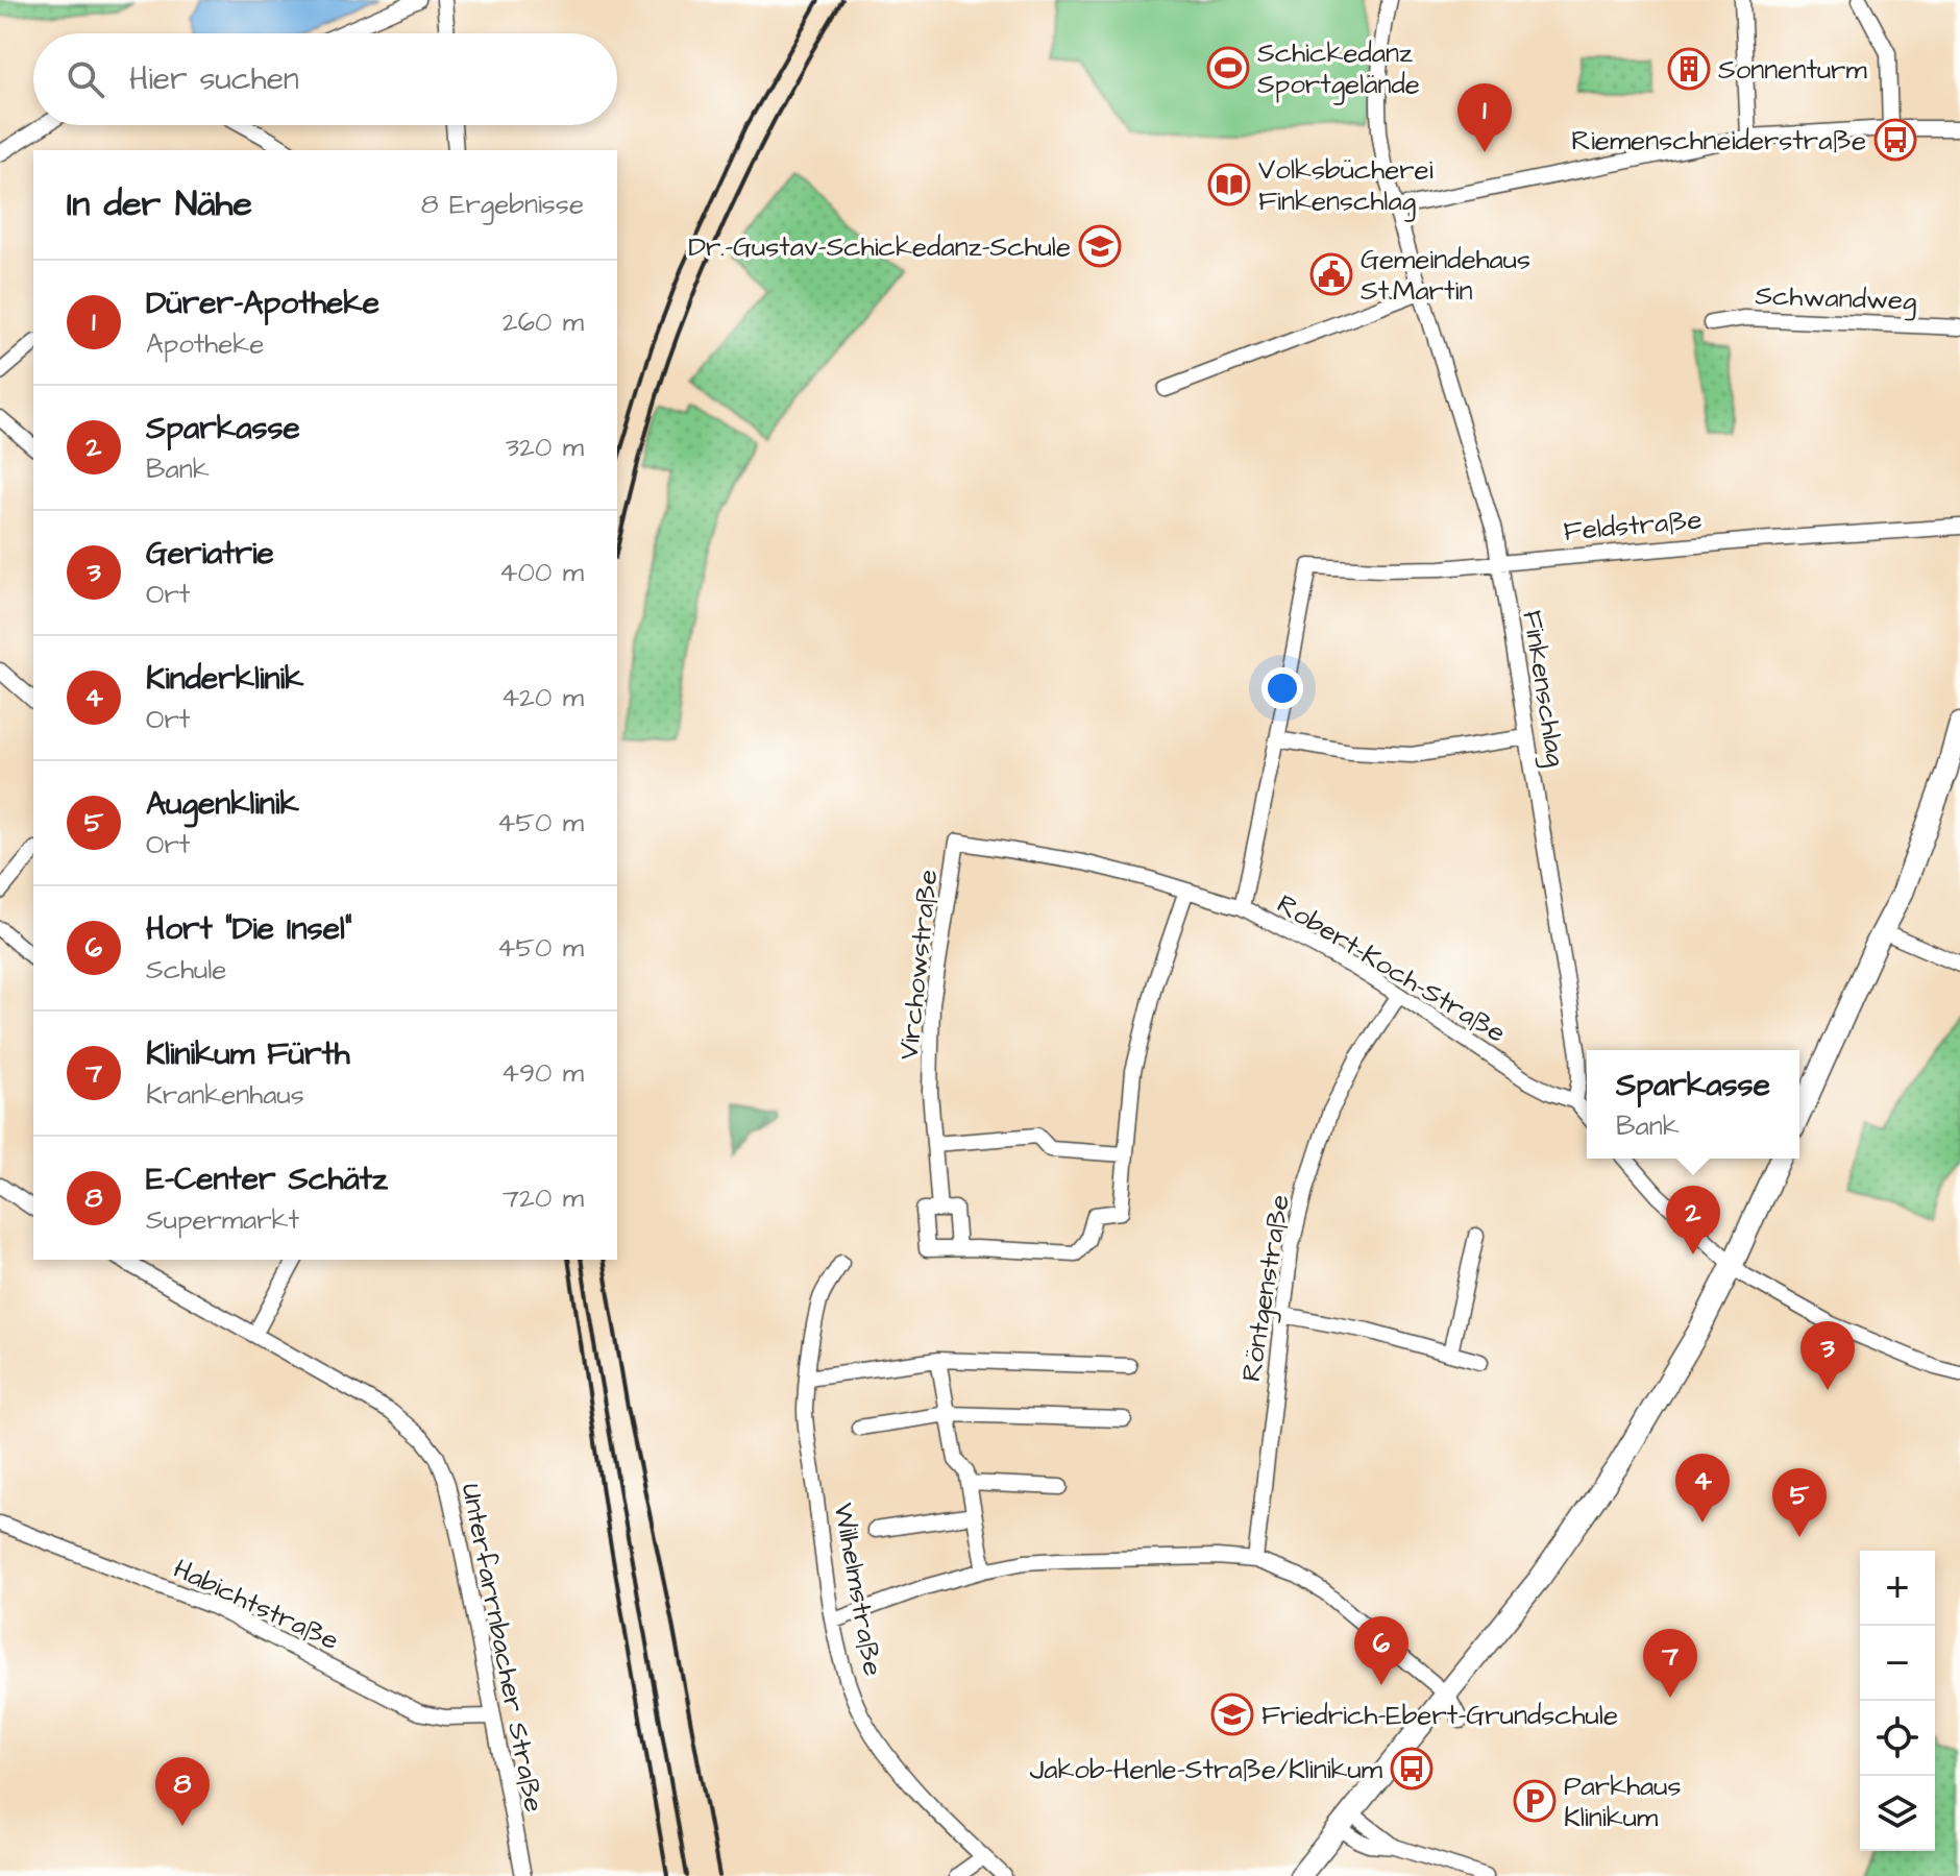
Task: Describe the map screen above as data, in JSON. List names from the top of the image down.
{
  "streets": {
    "street": [
      "Schwandweg",
      "Feldstraße",
      "Finkenschlag",
      "Virchowstraße",
      "Robert-Koch-Straße",
      "Röntgenstraße",
      "Wilhelmstraße",
      "Habichtstraße",
      "Unterfarrnbacher Straße"
    ]
  },
  "crossings": [
    ["Feldstraße", "Finkenschlag"],
    ["Finkenschlag", "Robert-Koch-Straße"],
    ["Virchowstraße", "Robert-Koch-Straße"],
    ["Robert-Koch-Straße", "Röntgenstraße"],
    ["Habichtstraße", "Unterfarrnbacher Straße"]
  ],
  "places": {
    "sports": ["Schickedanz Sportgelände"],
    "building": ["Sonnenturm"],
    "bus stop": ["Riemenschneiderstraße", "Jakob-Henle-Straße/Klinikum"],
    "library": ["Volksbücherei Finkenschlag"],
    "school or university": ["Dr.-Gustav-Schickedanz-Schule", "Friedrich-Ebert-Grundschule"],
    "public building": ["Gemeindehaus St.Martin"],
    "parking": ["Parkhaus Klinikum"]
  },
  "page": {
    "search": "Hier suchen",
    "pins": [
      "1",
      "2",
      "3",
      "4",
      "5",
      "6",
      "7",
      "8"
    ],
    "heading": ["In der Nähe", "8 Ergebnisse"],
    "list": [
      {
        "mark": "1",
        "name": "Dürer-Apotheke",
        "note": "Apotheke",
        "value": "260 m"
      },
      {
        "mark": "2",
        "name": "Sparkasse",
        "note": "Bank",
        "value": "320 m"
      },
      {
        "mark": "3",
        "name": "Geriatrie",
        "note": "Ort",
        "value": "400 m"
      },
      {
        "mark": "4",
        "name": "Kinderklinik",
        "note": "Ort",
        "value": "420 m"
      },
      {
        "mark": "5",
        "name": "Augenklinik",
        "note": "Ort",
        "value": "450 m"
      },
      {
        "mark": "6",
        "name": "Hort \"Die Insel\"",
        "note": "Schule",
        "value": "450 m"
      },
      {
        "mark": "7",
        "name": "Klinikum Fürth",
        "note": "Krankenhaus",
        "value": "490 m"
      },
      {
        "mark": "8",
        "name": "E-Center Schätz",
        "note": "Supermarkt",
        "value": "720 m"
      }
    ],
    "popup": ["Sparkasse", "Bank"],
    "map_buttons": ["+", "−"]
  }
}
